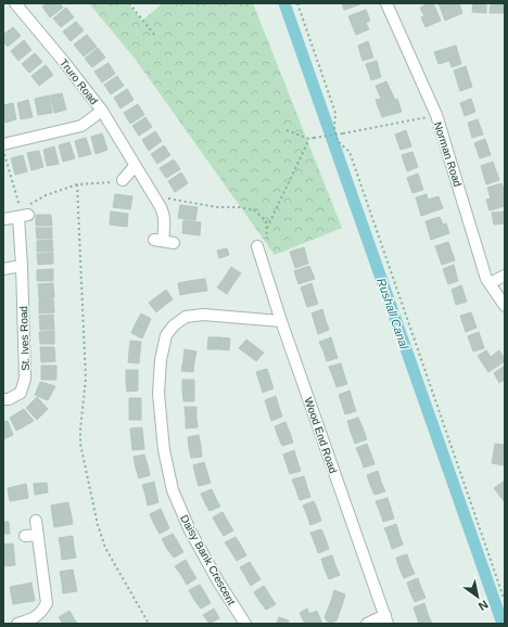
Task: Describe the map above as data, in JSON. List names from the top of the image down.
{
  "streets": {
    "street": [
      "Truro Road",
      "Norman Road",
      "St. Ives Road",
      "Wood End Road",
      "Daisy Bank Crescent"
    ]
  },
  "crossings": [
    ["Wood End Road", "Daisy Bank Crescent"]
  ],
  "water": ["Rushall Canal"],
  "north": "bottom right"
}
